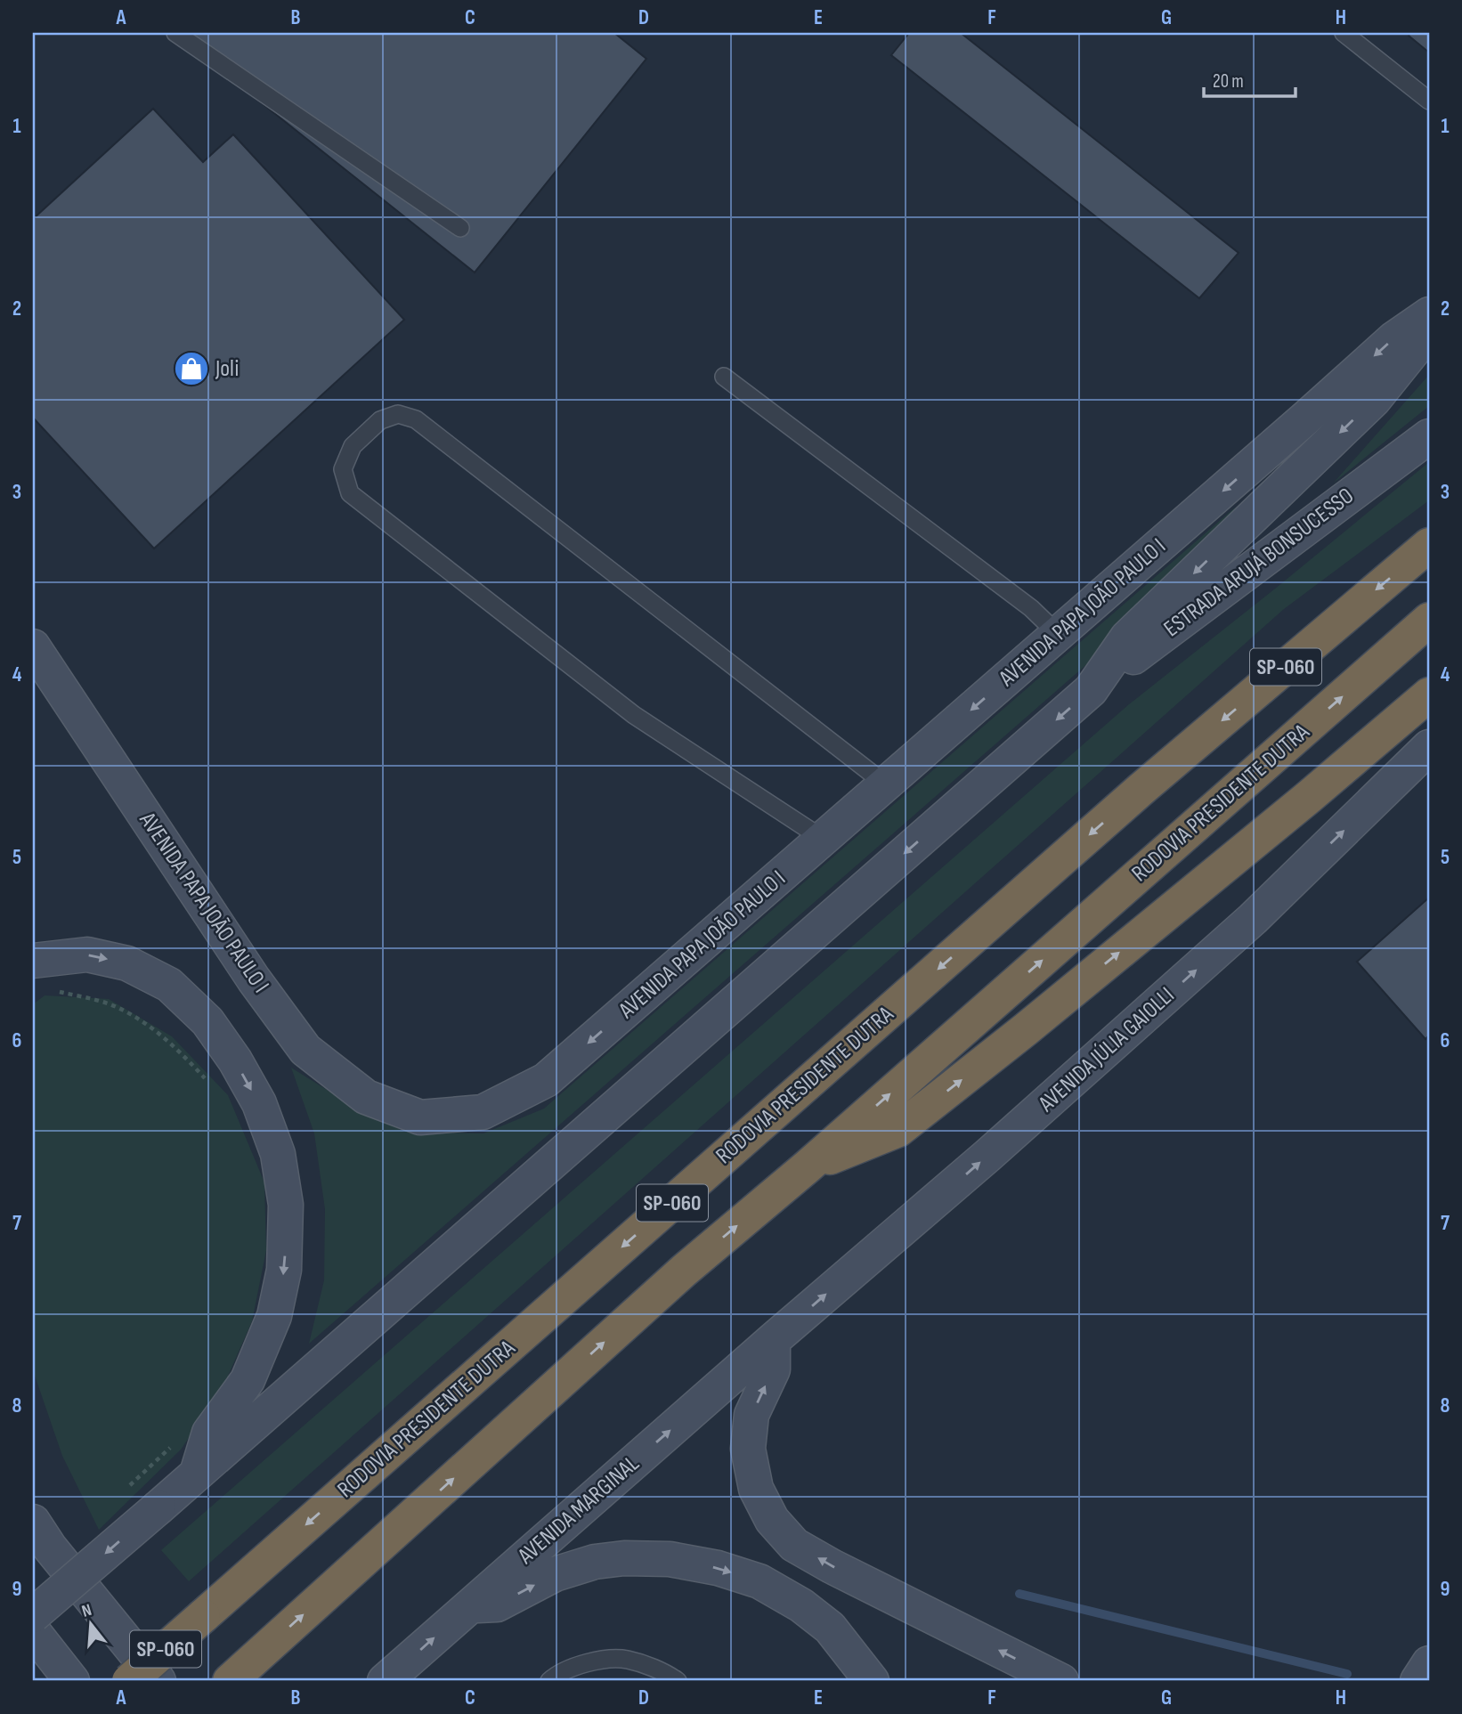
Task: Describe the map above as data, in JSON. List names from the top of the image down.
{
  "streets": {
    "highway": ["SP-060", "RODOVIA PRESIDENTE DUTRA"],
    "main road": [
      "ESTRADA ARUJÁ BONSUCESSO",
      "AVENIDA PAPA JOÃO PAULO I",
      "AVENIDA JÚLIA GAIOLLI",
      "AVENIDA MARGINAL"
    ]
  },
  "crossings": [
    ["AVENIDA JÚLIA GAIOLLI", "AVENIDA MARGINAL"]
  ],
  "places": {
    "shop": ["Joli"]
  },
  "scale_bar": "20 m",
  "north": "top",
  "grid": {
    "columns": [
      "A",
      "B",
      "C",
      "D",
      "E",
      "F",
      "G",
      "H"
    ],
    "rows": [
      "1",
      "2",
      "3",
      "4",
      "5",
      "6",
      "7",
      "8",
      "9"
    ]
  }
}
